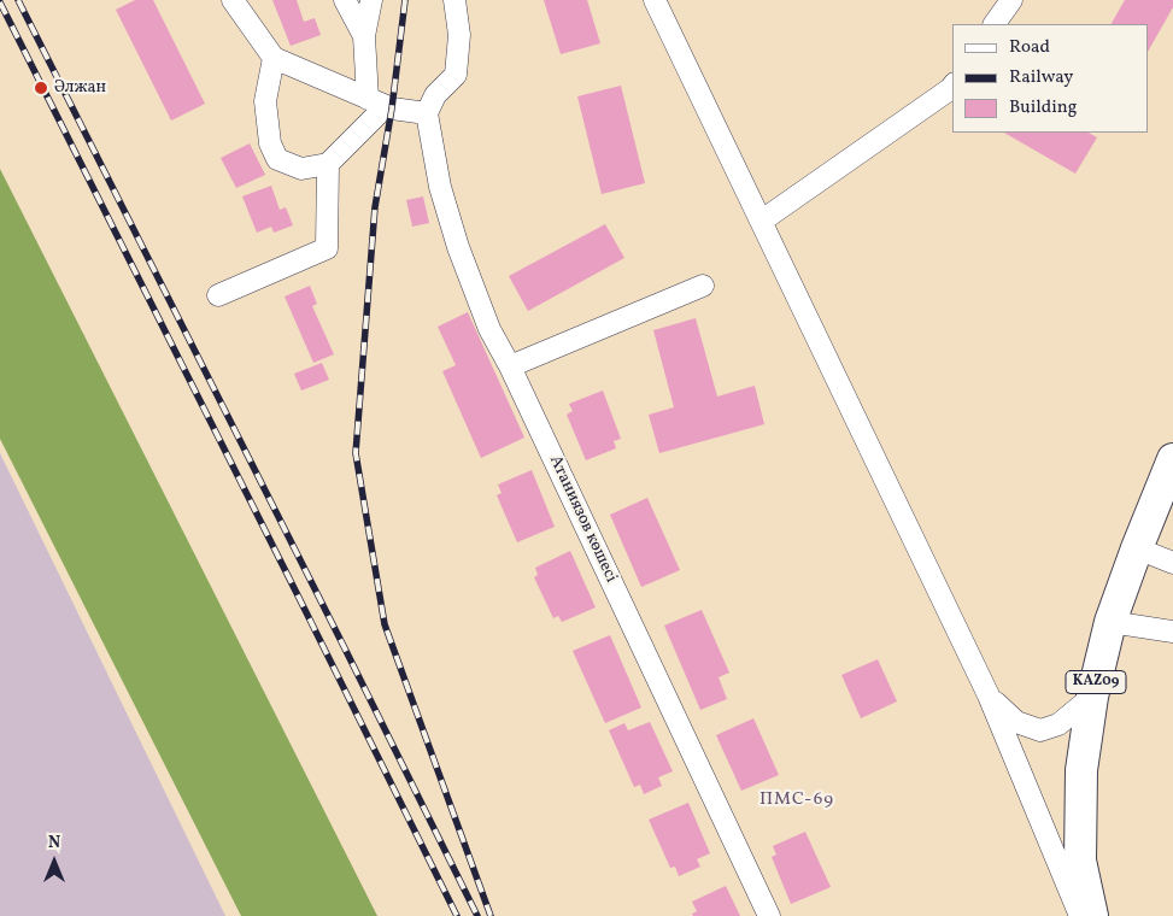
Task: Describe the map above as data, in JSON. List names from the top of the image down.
{
  "streets": {
    "highway": ["KAZ09"],
    "street": ["Атаниязов көшесі"]
  },
  "districts": ["ПМС-69"],
  "places": ["Әлжан"],
  "legend": ["Road", "Railway", "Building"],
  "north": "top"
}
